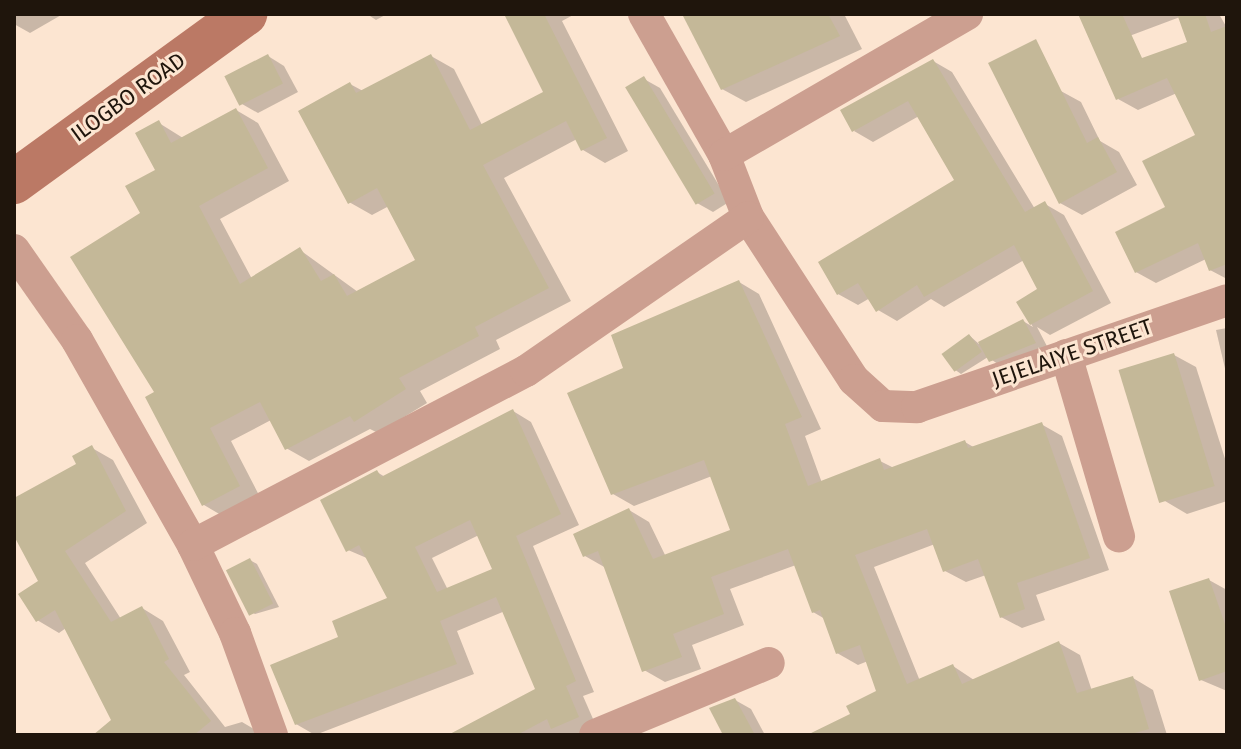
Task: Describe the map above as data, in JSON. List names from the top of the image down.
{
  "streets": {
    "main road": ["ILOGBO ROAD"],
    "street": ["JEJELAIYE STREET"]
  }
}
